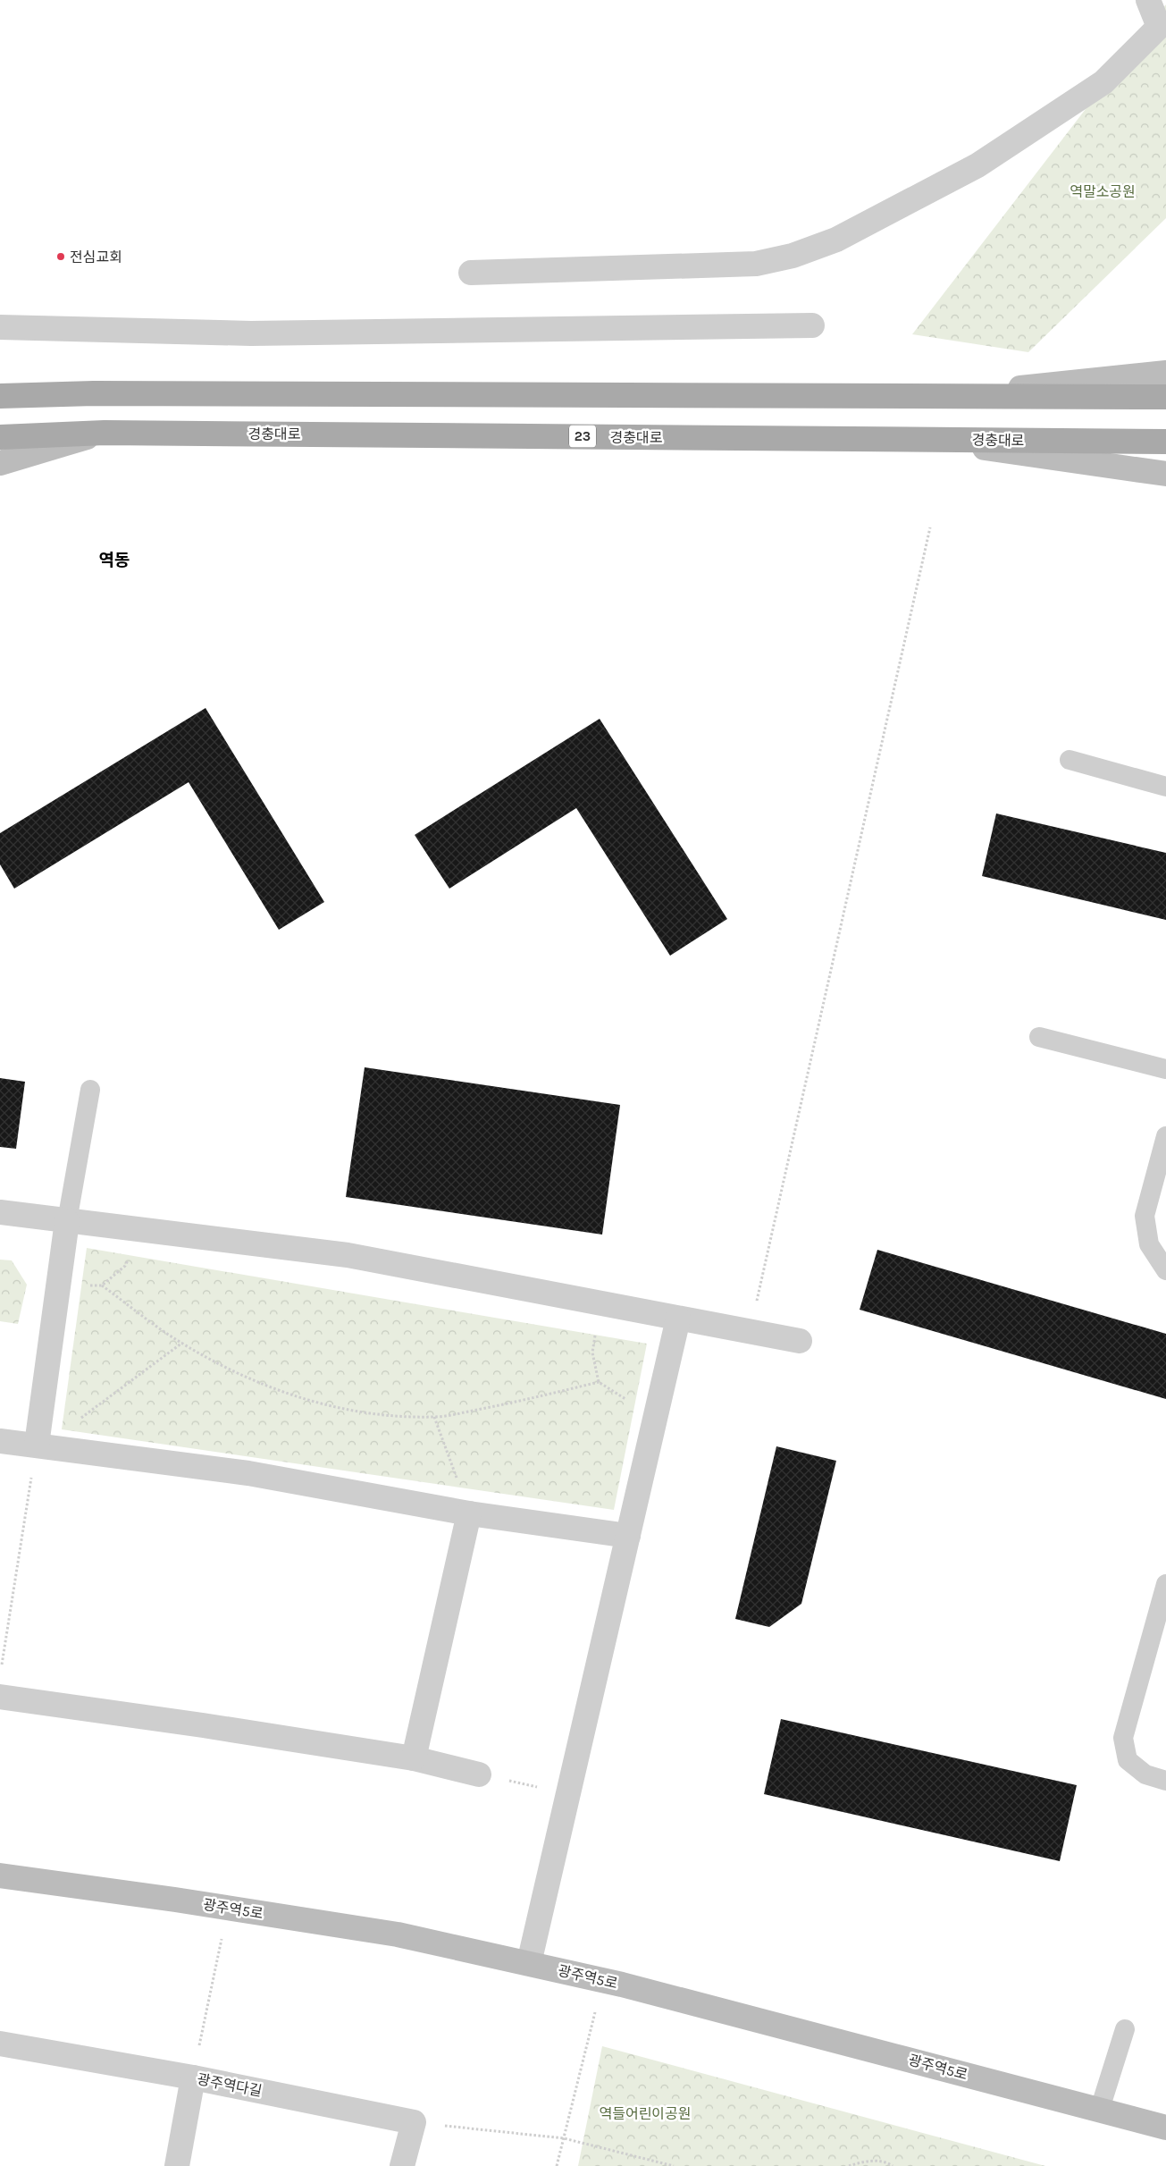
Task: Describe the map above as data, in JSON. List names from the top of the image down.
{
  "streets": {
    "main road": ["경충대로", "23"],
    "street": ["광주역5로", "광주역다길"]
  },
  "districts": ["역동"],
  "parks": ["역말소공원", "역들어린이공원"],
  "places": ["전심교회"]
}
